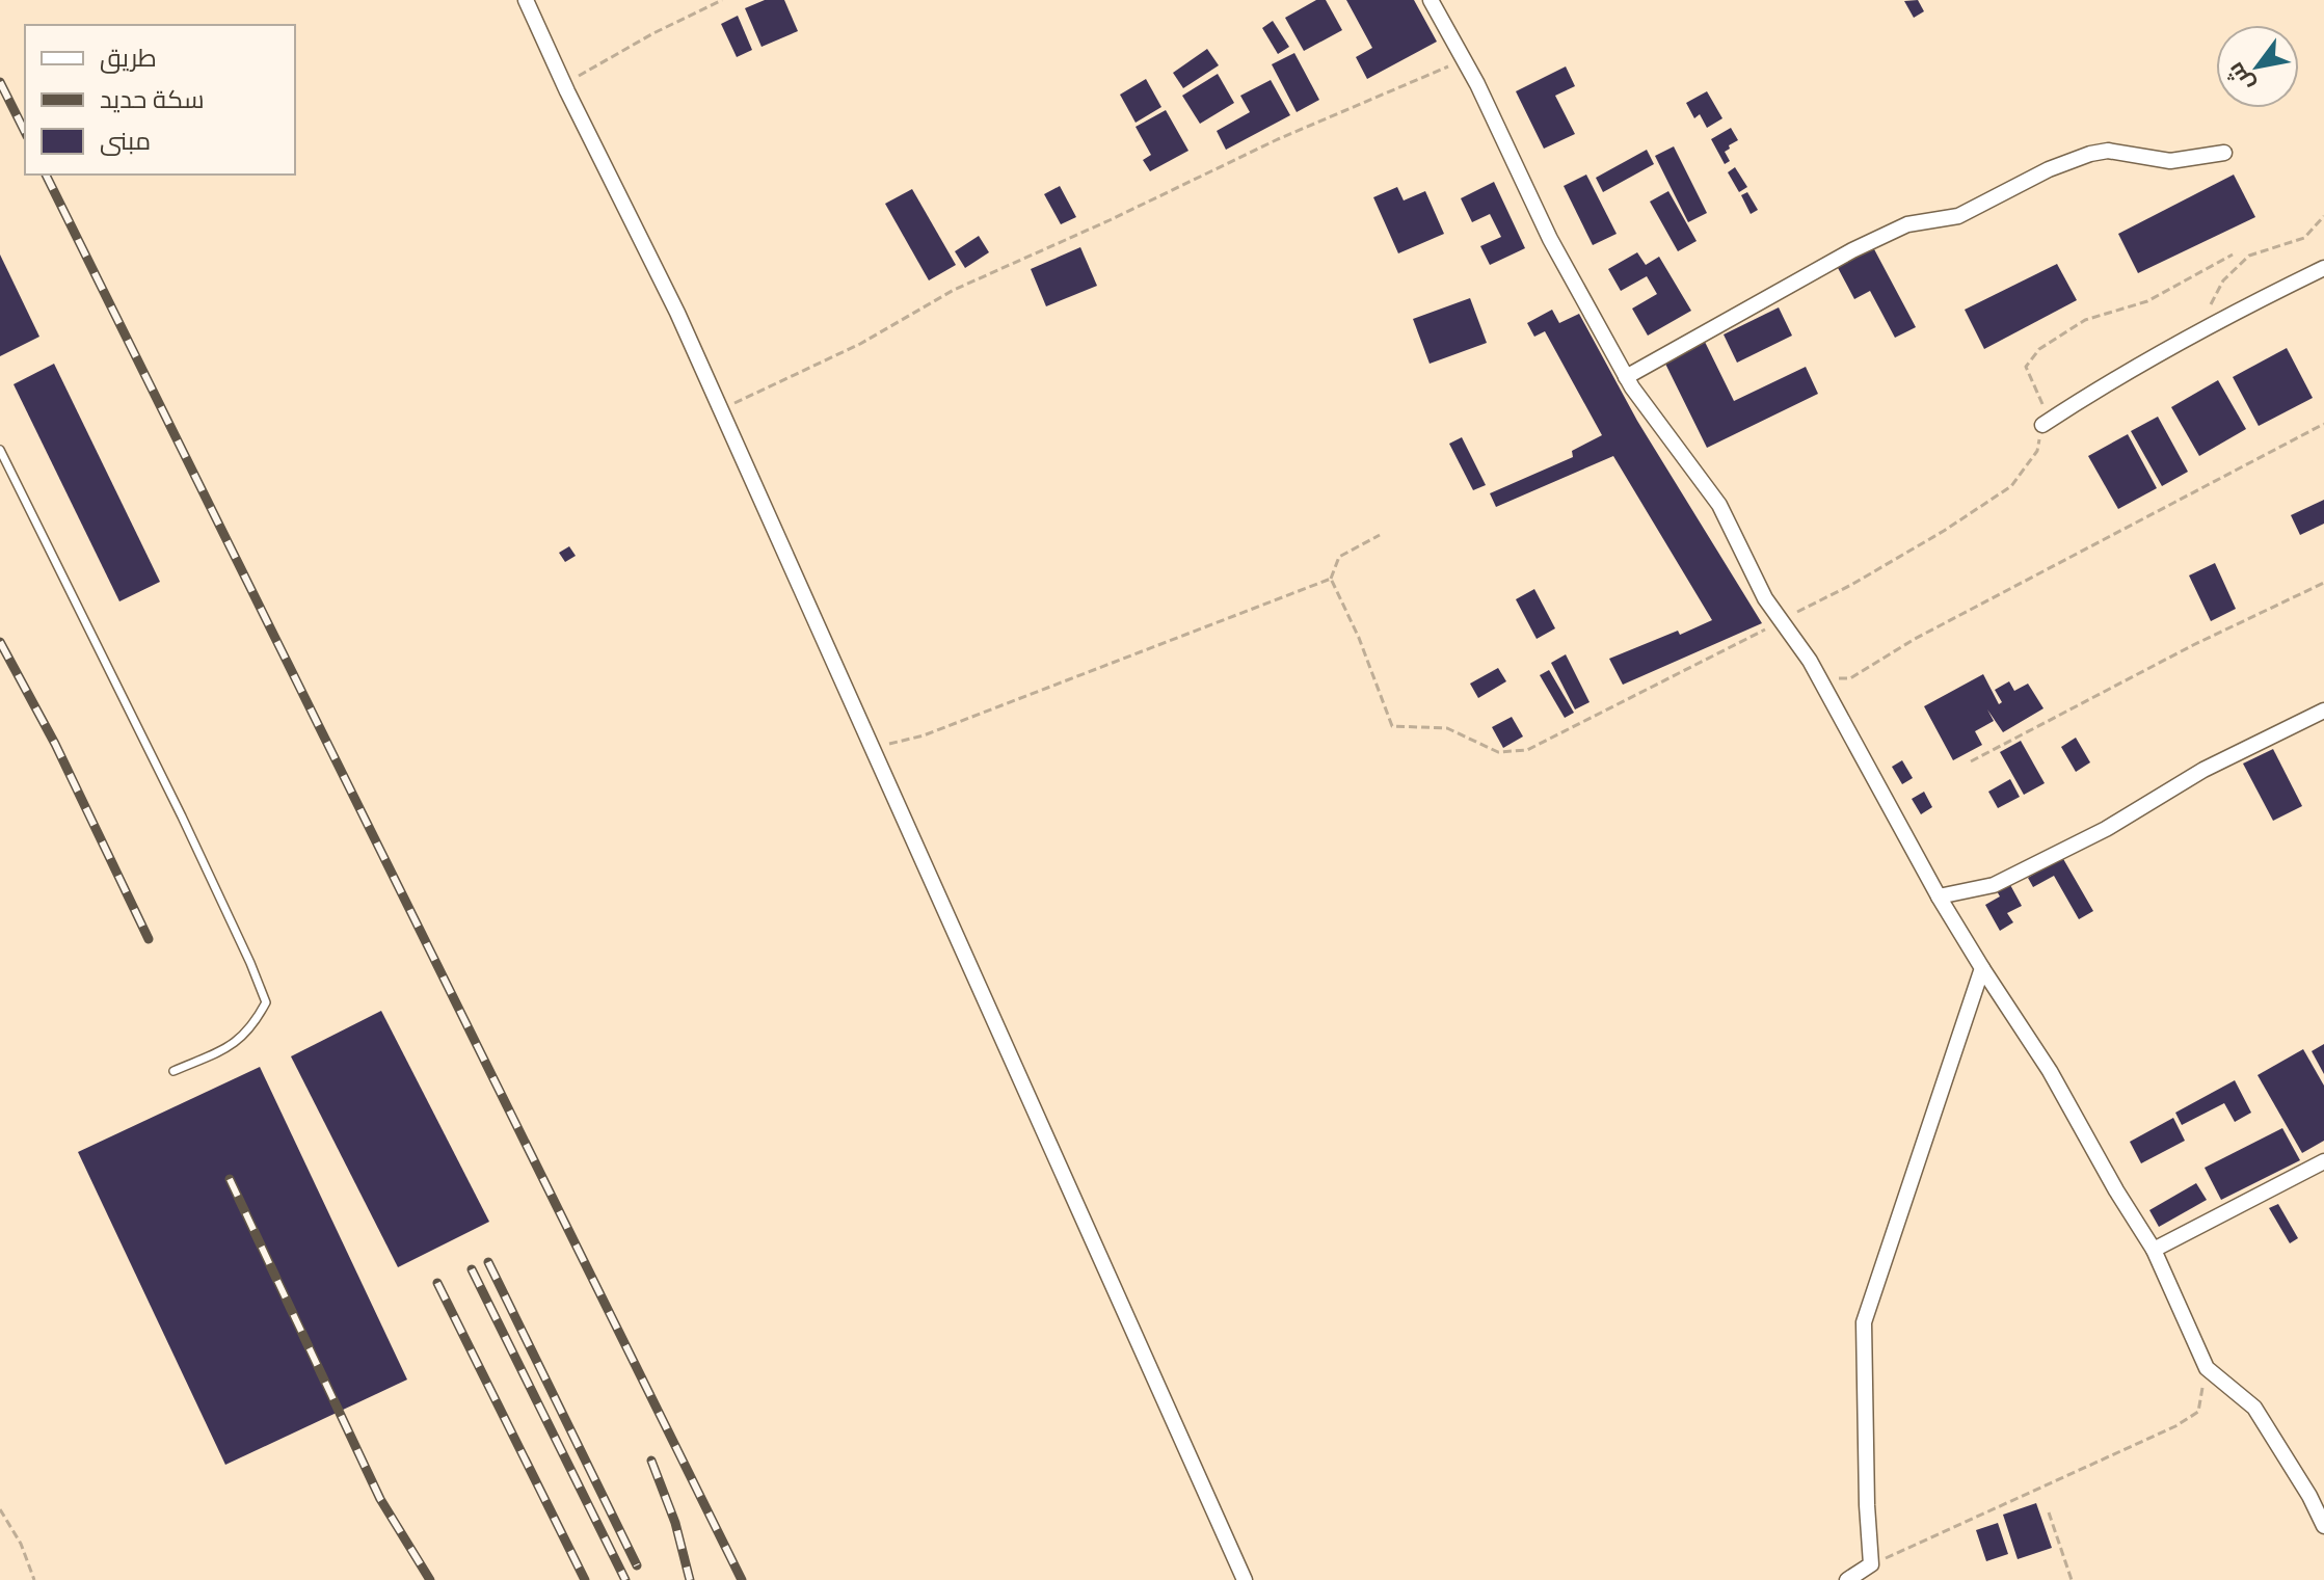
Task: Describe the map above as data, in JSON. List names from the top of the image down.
{
  "legend": ["طريق", "سكة حديد", "مبنى"],
  "north": "bottom left"
}
